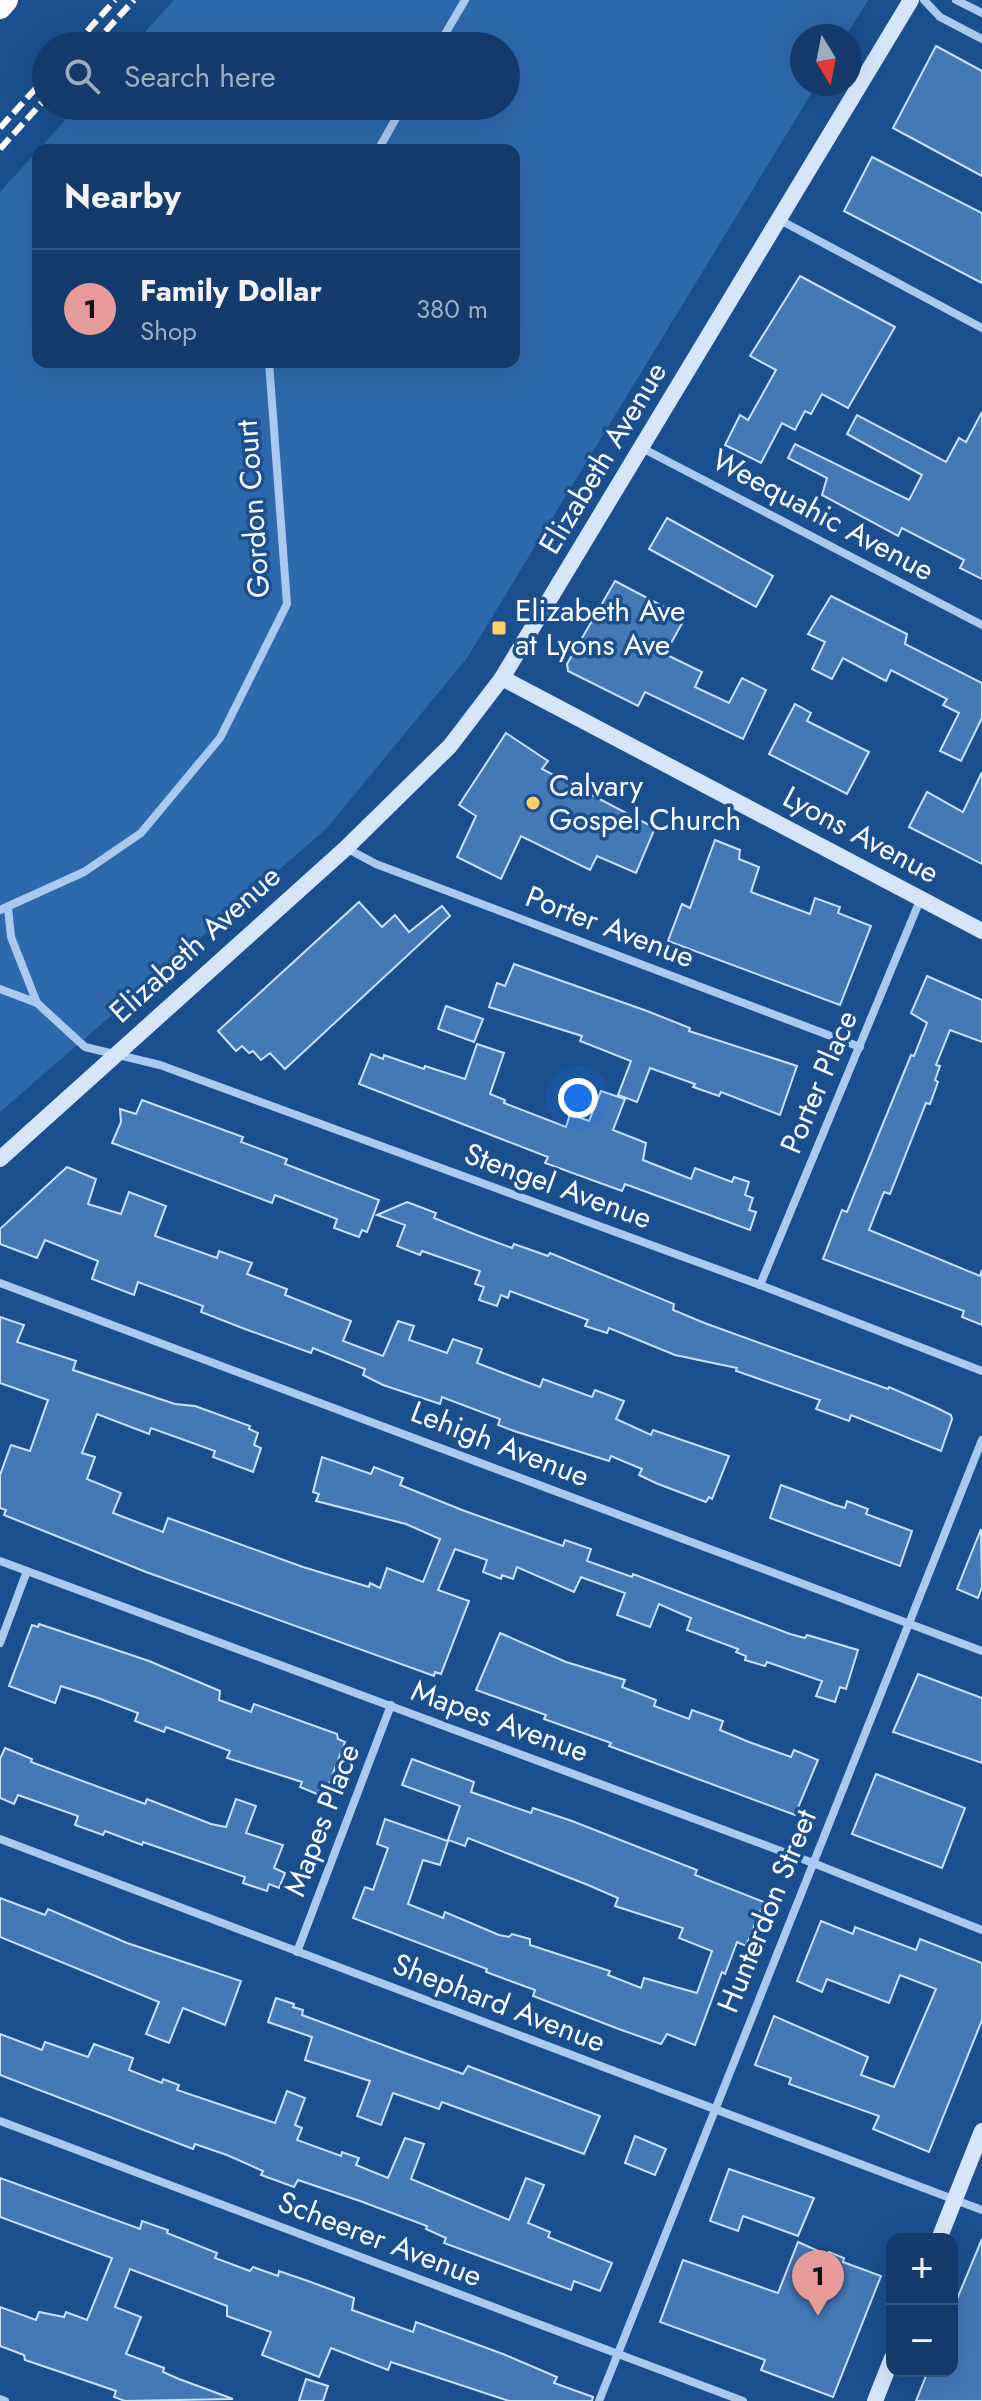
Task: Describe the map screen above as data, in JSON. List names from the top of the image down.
{
  "streets": {
    "main road": ["Elizabeth Avenue", "Lyons Avenue"],
    "street": [
      "Gordon Court",
      "Weequahic Avenue",
      "Porter Avenue",
      "Porter Place",
      "Stengel Avenue",
      "Lehigh Avenue",
      "Mapes Avenue",
      "Mapes Place",
      "Hunterdon Street",
      "Shephard Avenue",
      "Scheerer Avenue"
    ]
  },
  "crossings": [
    ["Elizabeth Avenue", "Weequahic Avenue"],
    ["Elizabeth Avenue", "Lyons Avenue"],
    ["Elizabeth Avenue", "Porter Avenue"],
    ["Elizabeth Avenue", "Stengel Avenue"],
    ["Lyons Avenue", "Porter Place"],
    ["Porter Avenue", "Porter Place"],
    ["Porter Place", "Stengel Avenue"],
    ["Lehigh Avenue", "Hunterdon Street"],
    ["Mapes Avenue", "Mapes Place"],
    ["Mapes Avenue", "Hunterdon Street"],
    ["Mapes Place", "Shephard Avenue"],
    ["Hunterdon Street", "Shephard Avenue"],
    ["Hunterdon Street", "Scheerer Avenue"]
  ],
  "places": {
    "transit": ["Elizabeth Ave at Lyons Ave"],
    "other": ["Calvary Gospel Church"]
  },
  "north": "bottom",
  "page": {
    "search": "Search here",
    "heading": "Nearby",
    "list": [
      {
        "mark": "1",
        "name": "Family Dollar",
        "note": "Shop",
        "value": "380 m"
      }
    ],
    "map_buttons": ["+", "−"],
    "pins": "1"
  }
}
